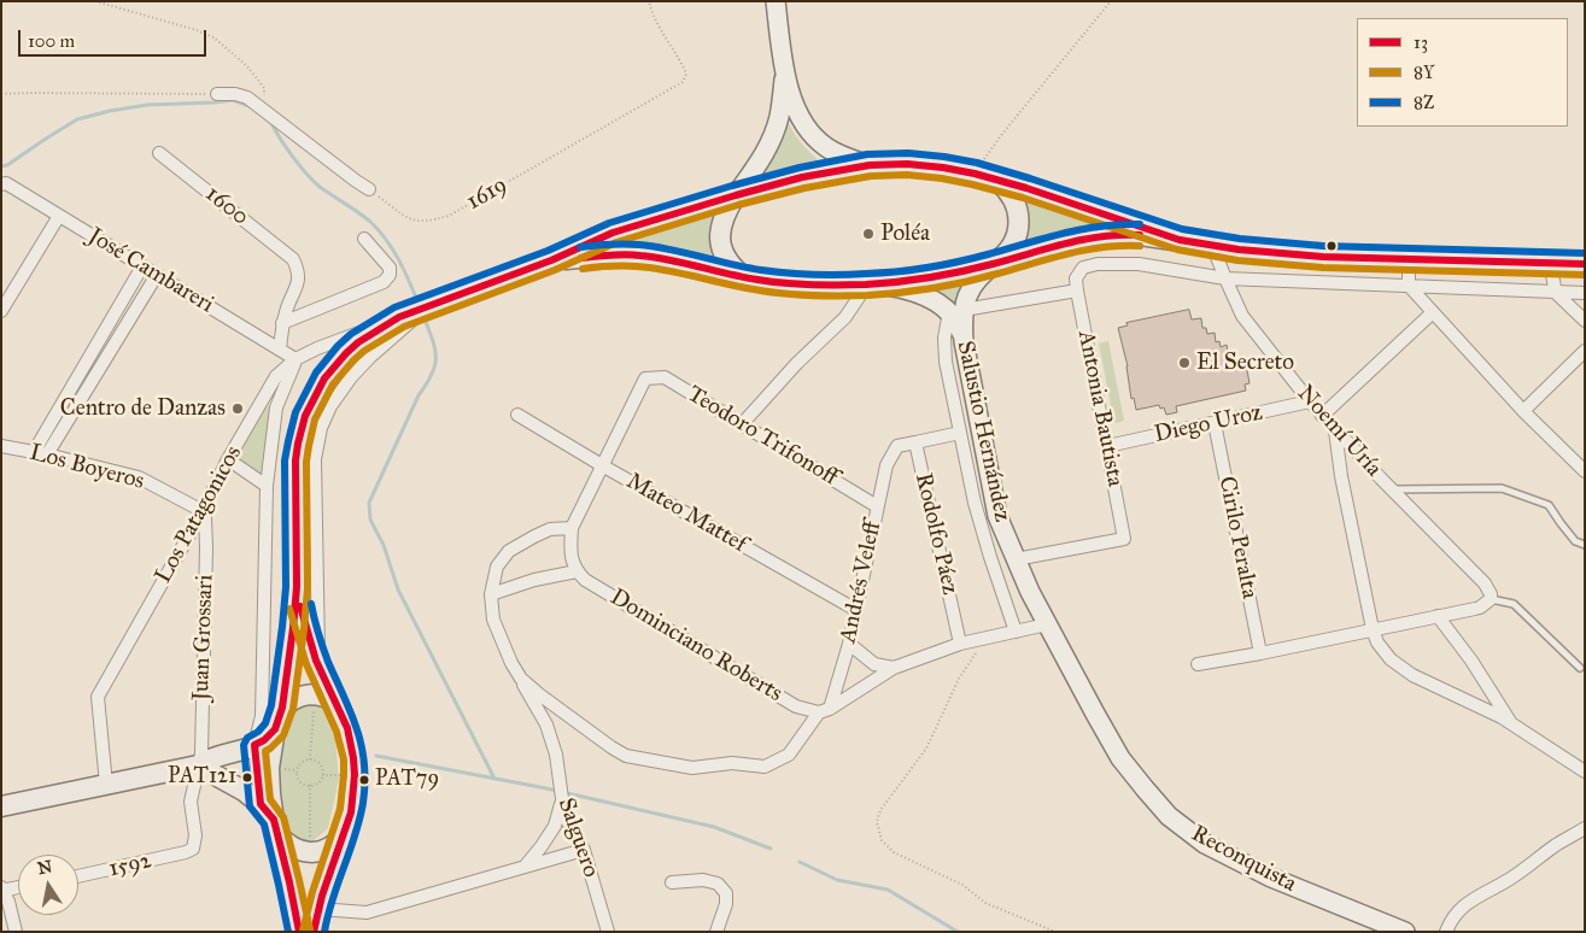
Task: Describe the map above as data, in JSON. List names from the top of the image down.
{
  "streets": {
    "street": [
      "1600",
      "José Cambareri",
      "Antonia Bautista",
      "Diego Uroz",
      "Salustio Hernández",
      "Noemí Uría",
      "Teodoro Trifonoff",
      "Los Boyeros",
      "Mateo Mattef",
      "Los Patagonicos",
      "Rodolfo Páez",
      "Cirilo Peralta",
      "Andrés Veleff",
      "Juan Grossari",
      "Dominciano Roberts",
      "Salguero",
      "Reconquista",
      "1592"
    ],
    "path": ["1619"]
  },
  "crossings": [
    ["José Cambareri", "Los Patagonicos"],
    ["Antonia Bautista", "Diego Uroz"],
    ["Antonia Bautista", "Salustio Hernández"],
    ["Antonia Bautista", "Noemí Uría"],
    ["Diego Uroz", "Noemí Uría"],
    ["Diego Uroz", "Cirilo Peralta"],
    ["Salustio Hernández", "Reconquista"],
    ["Teodoro Trifonoff", "Mateo Mattef"],
    ["Teodoro Trifonoff", "Andrés Veleff"],
    ["Los Boyeros", "Los Patagonicos"],
    ["Los Boyeros", "Juan Grossari"],
    ["Mateo Mattef", "Andrés Veleff"],
    ["Los Patagonicos", "Juan Grossari"],
    ["Rodolfo Páez", "Andrés Veleff"],
    ["Andrés Veleff", "Dominciano Roberts"],
    ["Juan Grossari", "1592"]
  ],
  "places": [
    "Poléa",
    "El Secreto",
    "Centro de Danzas",
    "PAT121",
    "PAT79"
  ],
  "lines": ["transit line 8Z", "transit line 13", "transit line 8Y"],
  "legend": ["13", "8Y", "8Z"],
  "scale_bar": "100 m",
  "north": "top"
}
